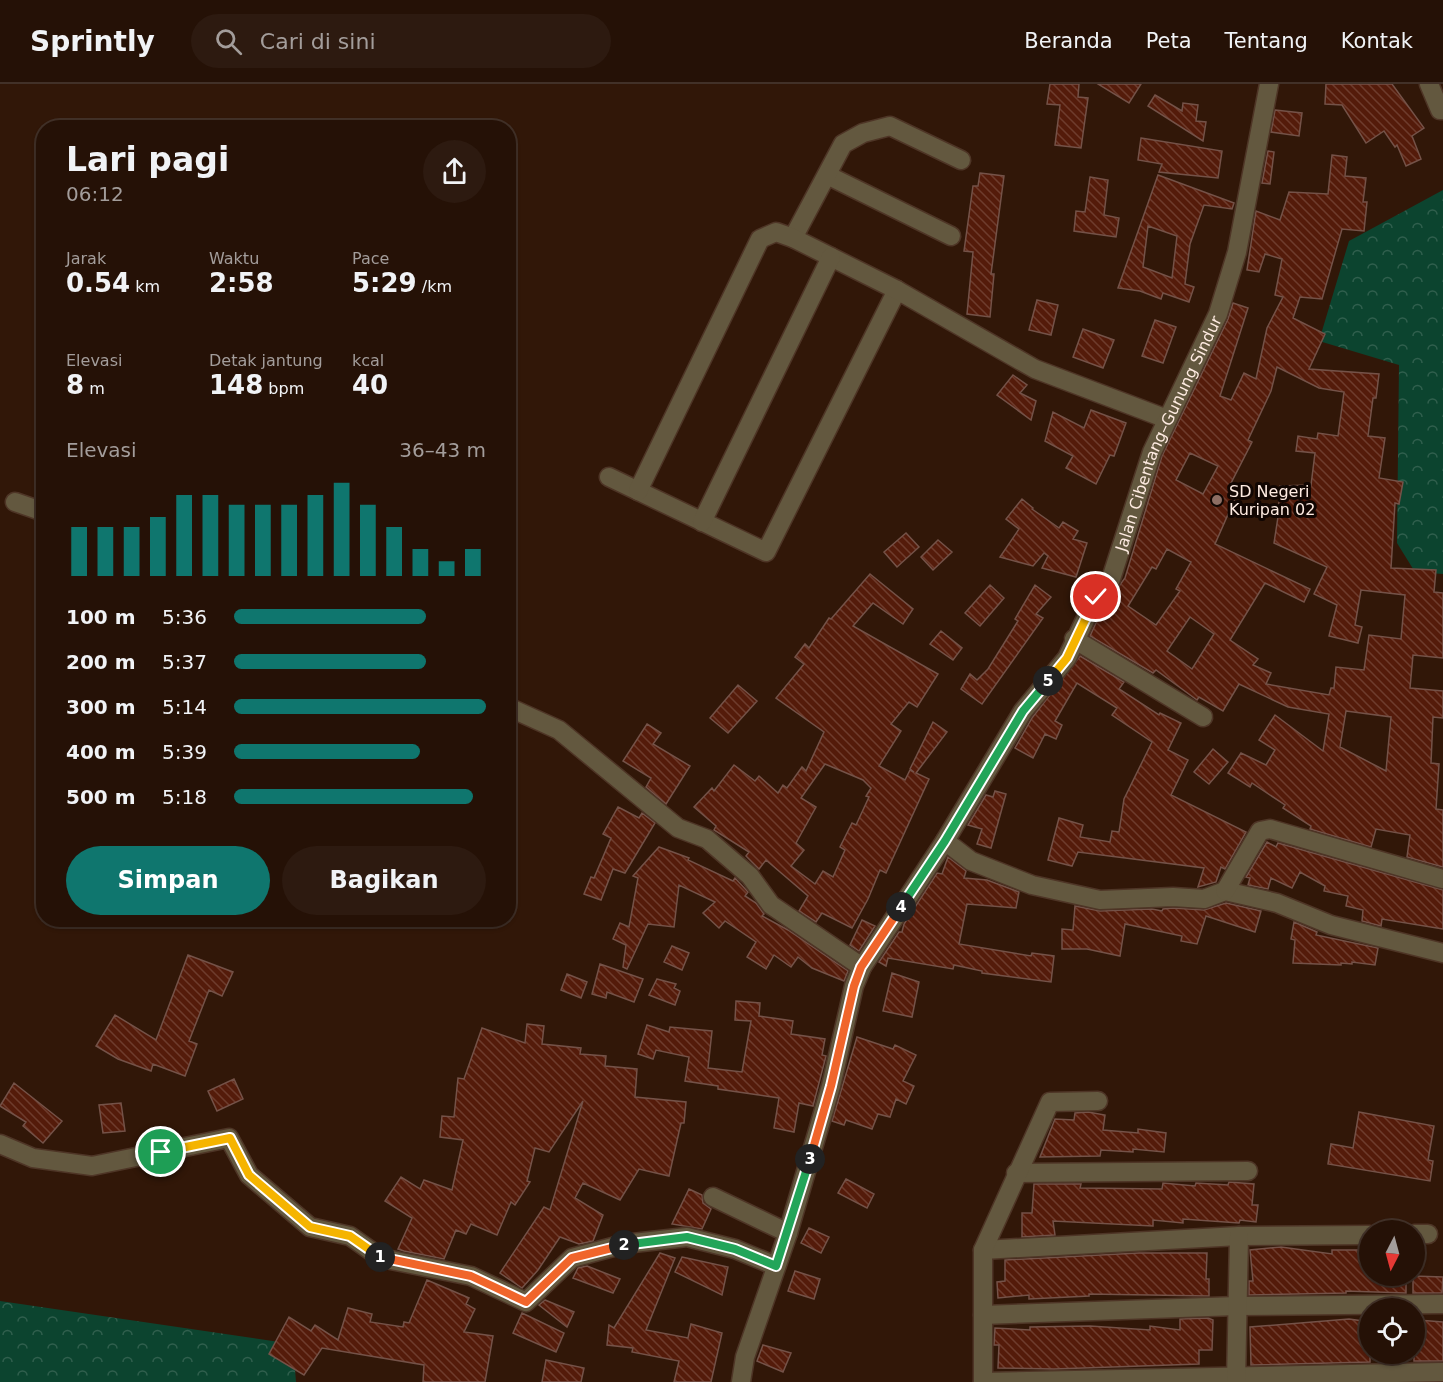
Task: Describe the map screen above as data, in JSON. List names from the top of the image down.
{
  "streets": {
    "street": ["Jalan Cibentang–Gunung Sindur"]
  },
  "places": ["SD Negeri Kuripan 02"],
  "north": "bottom",
  "page": {
    "header": "Sprintly",
    "search": "Cari di sini",
    "nav": [
      "Beranda",
      "Peta",
      "Tentang",
      "Kontak"
    ],
    "heading": ["Lari pagi", "06:12"],
    "stats": [
      ["Jarak", "0.54 km"],
      ["Waktu", "2:58"],
      ["Pace", "5:29 /km"],
      ["Elevasi", "8 m"],
      ["Detak jantung", "148 bpm"],
      ["kcal", "40"]
    ],
    "chart": ["Elevasi", "36–43 m"],
    "list": [
      {
        "name": "100 m",
        "note": "5:36"
      },
      {
        "name": "200 m",
        "note": "5:37"
      },
      {
        "name": "300 m",
        "note": "5:14"
      },
      {
        "name": "400 m",
        "note": "5:39"
      },
      {
        "name": "500 m",
        "note": "5:18"
      }
    ],
    "pins": [
      "5",
      "4",
      "3",
      "2",
      "1"
    ],
    "buttons": ["Simpan", "Bagikan"]
  }
}
